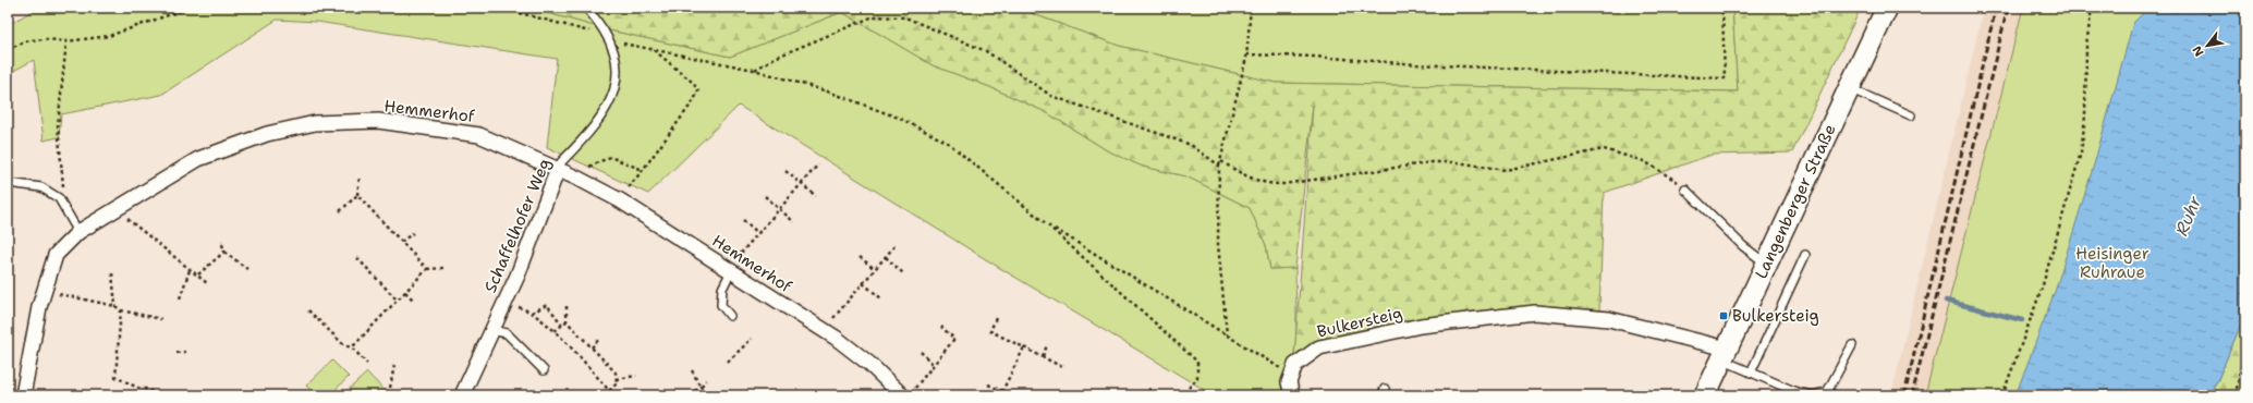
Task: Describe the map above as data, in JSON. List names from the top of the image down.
{
  "streets": {
    "main road": ["Langenberger Straße"],
    "street": ["Hemmerhof", "Schaffelhofer Weg", "Bulkersteig"]
  },
  "crossings": [
    ["Hemmerhof", "Schaffelhofer Weg"],
    ["Langenberger Straße", "Bulkersteig"]
  ],
  "water": ["Ruhr"],
  "parks": ["Heisinger Ruhraue"],
  "places": {
    "transit": ["Bulkersteig"]
  },
  "north": "bottom left"
}
